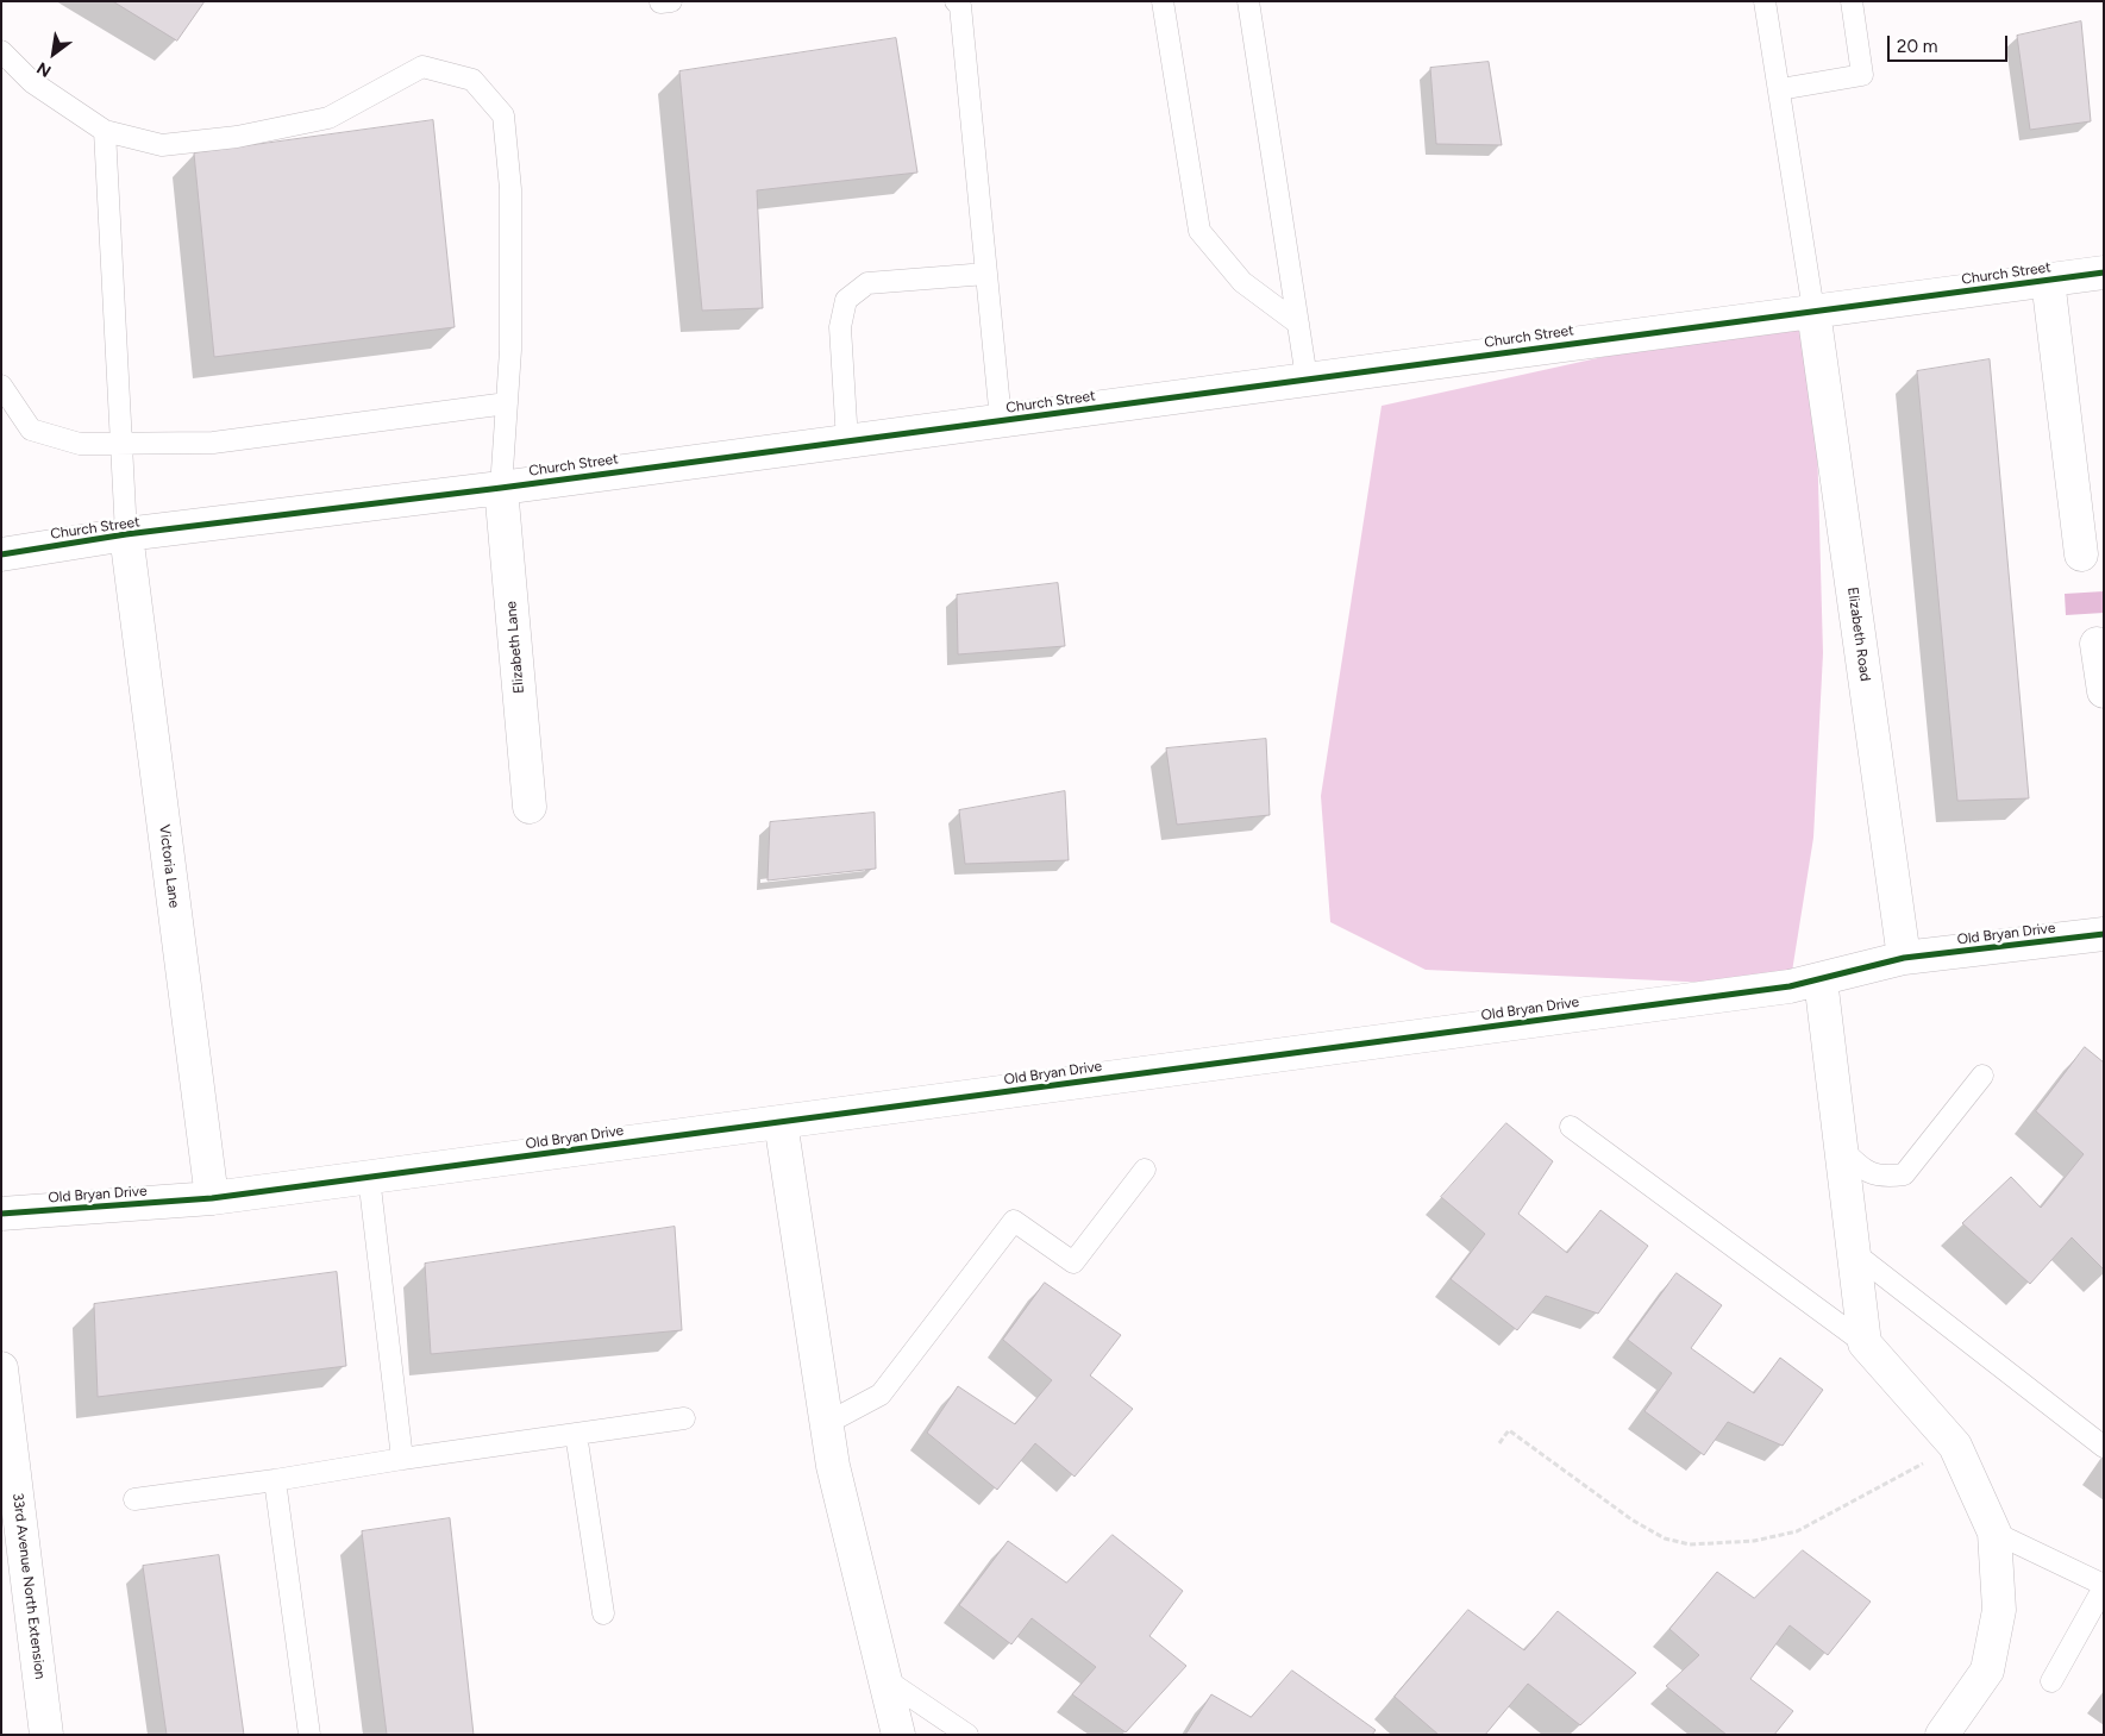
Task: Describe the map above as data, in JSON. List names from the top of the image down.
{
  "streets": {
    "street": [
      "Church Street",
      "Elizabeth Road",
      "Elizabeth Lane",
      "Victoria Lane",
      "Old Bryan Drive",
      "33rd Avenue North Extension"
    ]
  },
  "crossings": [
    ["Church Street", "Elizabeth Road"],
    ["Church Street", "Elizabeth Lane"],
    ["Church Street", "Victoria Lane"],
    ["Elizabeth Road", "Old Bryan Drive"],
    ["Victoria Lane", "Old Bryan Drive"]
  ],
  "scale_bar": "20 m",
  "north": "bottom left"
}
